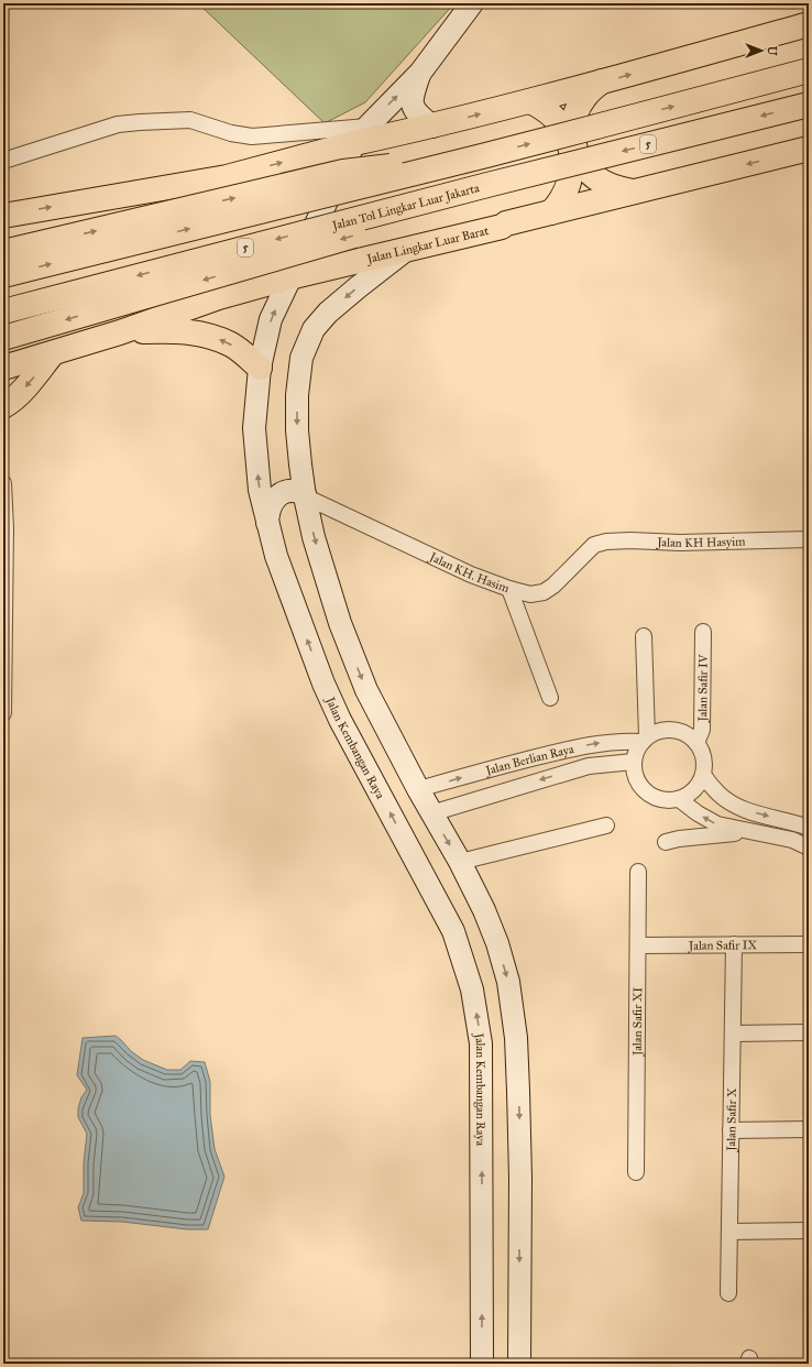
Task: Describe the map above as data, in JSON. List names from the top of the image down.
{
  "streets": {
    "main road": [
      "5",
      "Jalan Tol Lingkar Luar Jakarta",
      "Jalan Lingkar Luar Barat",
      "Jalan Kembangan Raya"
    ],
    "street": [
      "Jalan KH Hasyim",
      "Jalan KH. Hasim",
      "Jalan Safir IV",
      "Jalan Berlian Raya",
      "Jalan Safir IX",
      "Jalan Safir XI",
      "Jalan Safir X"
    ]
  },
  "crossings": [
    ["Jalan Lingkar Luar Barat", "Jalan Kembangan Raya"],
    ["Jalan KH Hasyim", "Jalan KH. Hasim"],
    ["Jalan Safir IV", "Jalan Berlian Raya"],
    ["Jalan Safir IX", "Jalan Safir XI"],
    ["Jalan Safir IX", "Jalan Safir X"]
  ],
  "north": "right"
}
